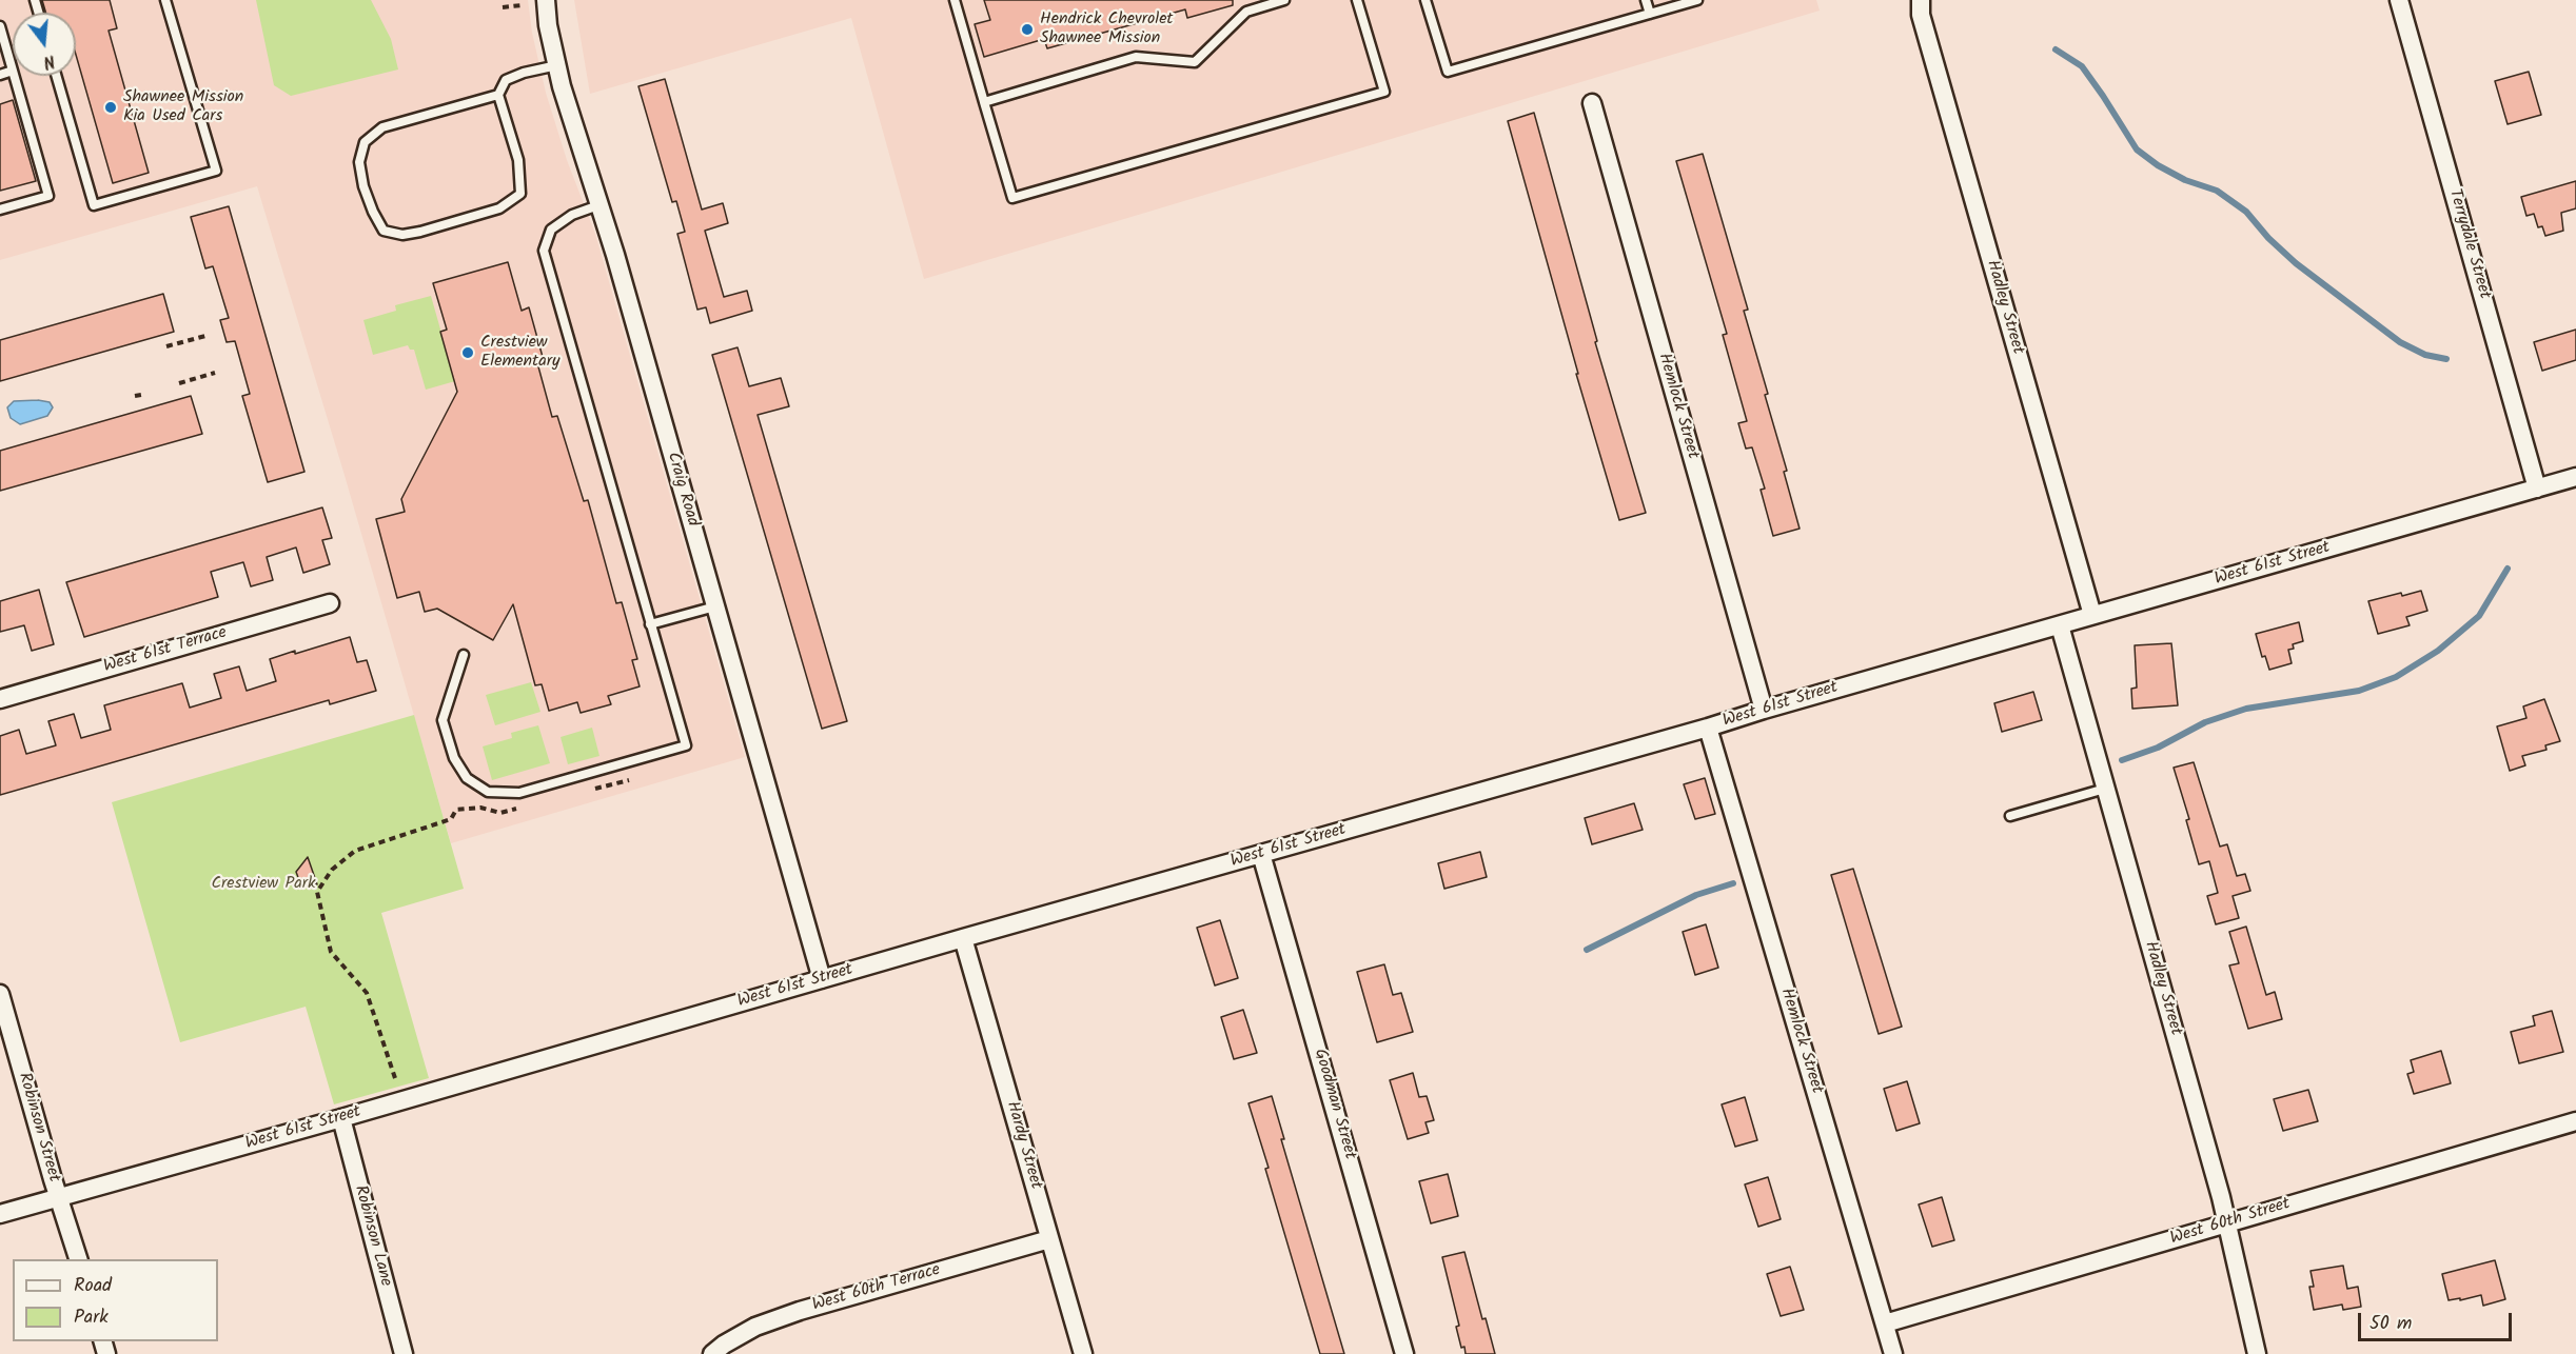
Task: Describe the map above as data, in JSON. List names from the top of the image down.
{
  "streets": {
    "street": [
      "Terrydale Street",
      "Hadley Street",
      "Hemlock Street",
      "Craig Road",
      "West 61st Street",
      "West 61st Terrace",
      "Goodman Street",
      "Robinson Street",
      "Hardy Street",
      "West 60th Street",
      "Robinson Lane",
      "West 60th Terrace"
    ]
  },
  "crossings": [
    ["Terrydale Street", "West 61st Street"],
    ["Hadley Street", "West 61st Street"],
    ["Hadley Street", "West 60th Street"],
    ["Hemlock Street", "West 61st Street"],
    ["Hemlock Street", "West 60th Street"],
    ["Craig Road", "West 61st Street"],
    ["West 61st Street", "Goodman Street"],
    ["West 61st Street", "Robinson Street"],
    ["West 61st Street", "Hardy Street"],
    ["West 61st Street", "Robinson Lane"],
    ["Hardy Street", "West 60th Terrace"]
  ],
  "parks": ["Crestview Park"],
  "places": ["Hendrick Chevrolet Shawnee Mission", "Shawnee Mission Kia Used Cars", "Crestview Elementary"],
  "legend": ["Road", "Park"],
  "scale_bar": "50 m",
  "north": "bottom"
}
